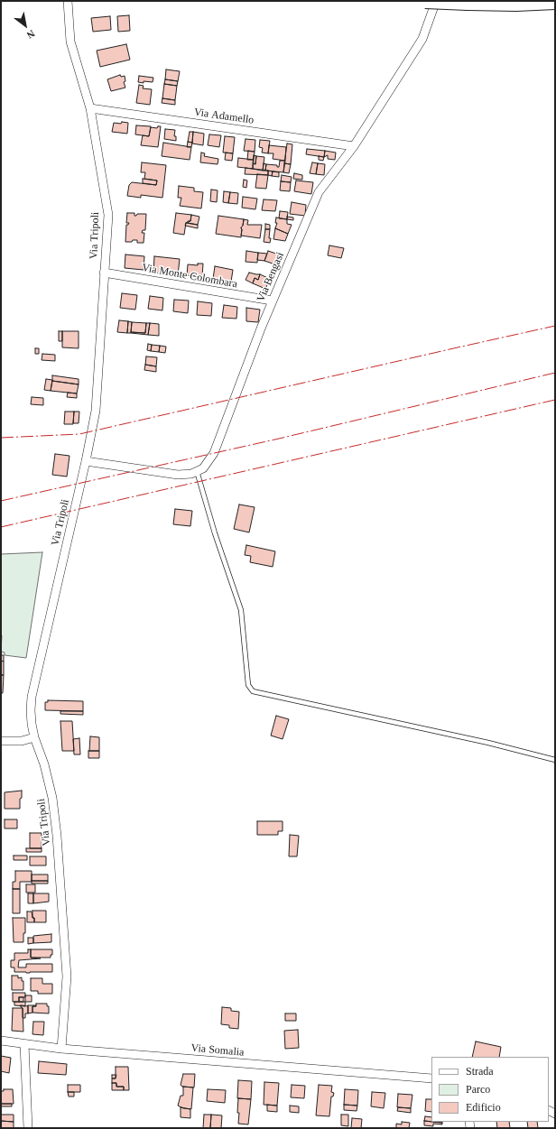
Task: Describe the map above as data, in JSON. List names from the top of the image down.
{
  "streets": {
    "street": [
      "Via Adamello",
      "Via Tripoli",
      "Via Monte Colombara",
      "Via Bengasi",
      "Via Somalia"
    ]
  },
  "crossings": [
    ["Via Adamello", "Via Tripoli"],
    ["Via Adamello", "Via Bengasi"],
    ["Via Tripoli", "Via Monte Colombara"],
    ["Via Tripoli", "Via Somalia"],
    ["Via Monte Colombara", "Via Bengasi"]
  ],
  "legend": ["Strada", "Parco", "Edificio"],
  "north": "bottom right"
}
